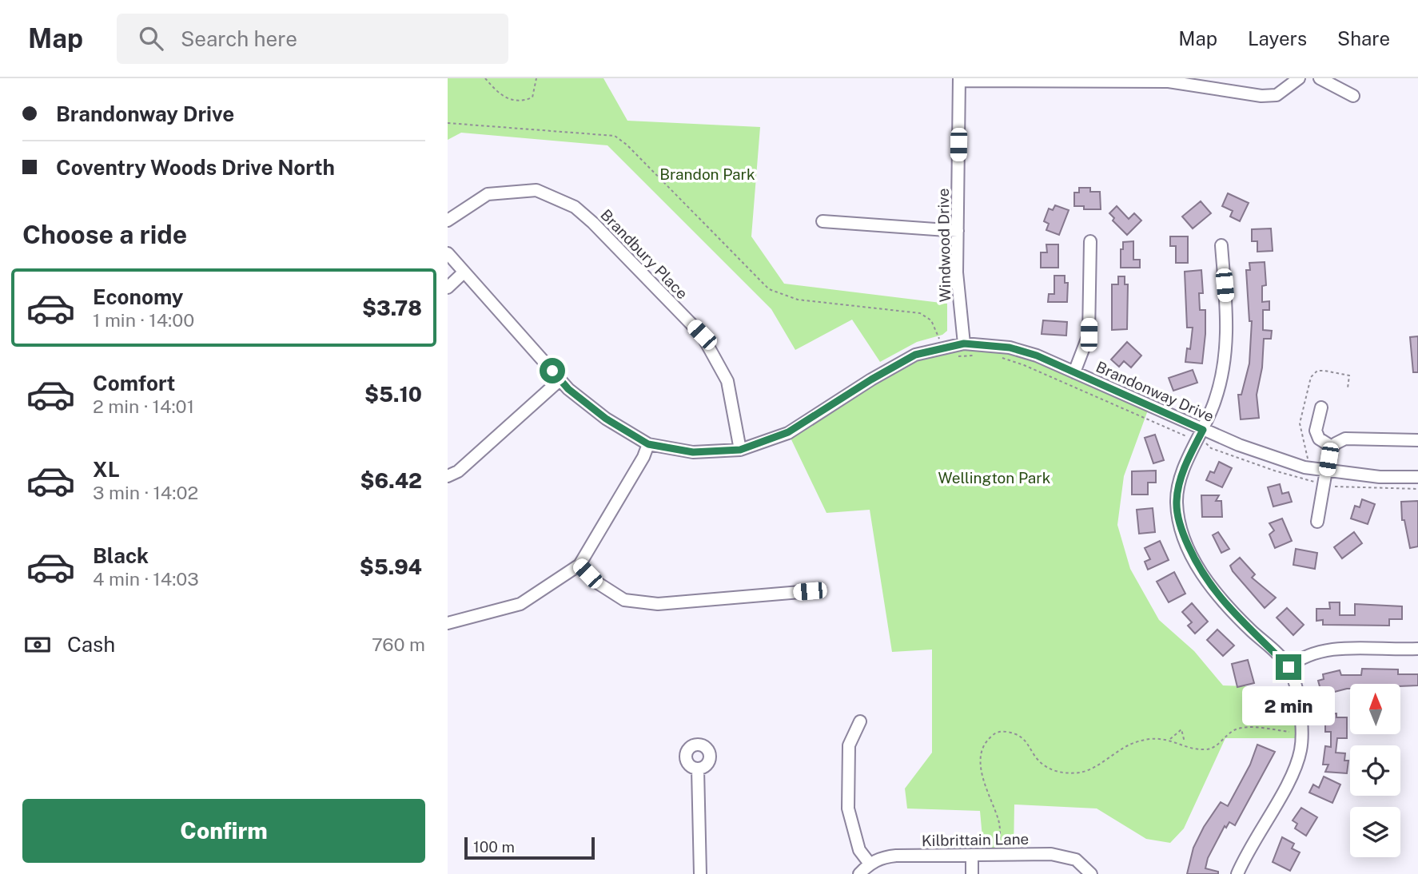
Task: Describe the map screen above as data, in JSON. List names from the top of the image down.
{
  "streets": {
    "street": [
      "Windwood Drive",
      "Brandbury Place",
      "Brandonway Drive",
      "Kilbrittain Lane"
    ]
  },
  "crossings": [
    ["Windwood Drive", "Brandonway Drive"],
    ["Brandbury Place", "Brandonway Drive"]
  ],
  "parks": ["Brandon Park", "Wellington Park"],
  "scale_bar": "100 m",
  "north": "top",
  "page": {
    "header": "Map",
    "search": "Search here",
    "nav": ["Map", "Layers", "Share"],
    "banner": ["Brandonway Drive", "Coventry Woods Drive North"],
    "heading": "Choose a ride",
    "list": [
      {
        "name": "Economy",
        "note": "1 min · 14:00",
        "value": "$3.78"
      },
      {
        "name": "Comfort",
        "note": "2 min · 14:01",
        "value": "$5.10"
      },
      {
        "name": "XL",
        "note": "3 min · 14:02",
        "value": "$6.42"
      },
      {
        "name": "Black",
        "note": "4 min · 14:03",
        "value": "$5.94"
      }
    ],
    "pay": ["Cash", "760 m"],
    "bubble": "2 min",
    "buttons": "Confirm",
    "scale": "100 m"
  }
}
